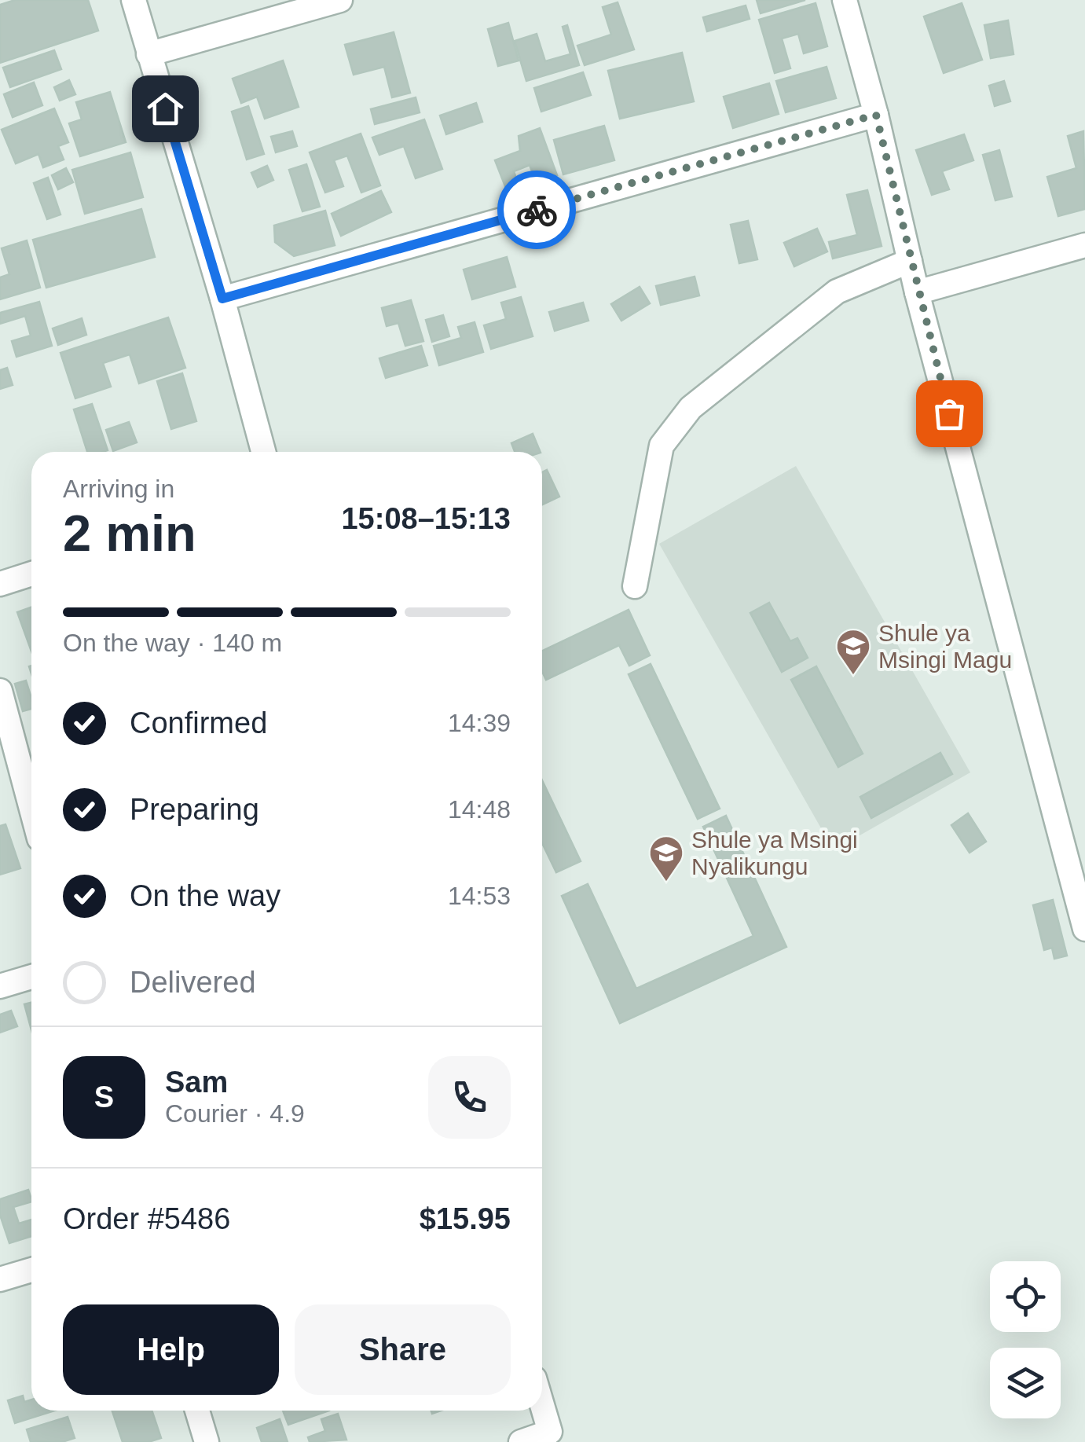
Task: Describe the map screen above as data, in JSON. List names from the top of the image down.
{
  "places": {
    "school or university": ["Shule ya Msingi Magu", "Shule ya Msingi Nyalikungu"]
  },
  "page": {
    "heading": ["2 min", "Arriving in", "15:08–15:13"],
    "panel": [
      "Sam",
      "Courier · 4.9",
      "Order #5486",
      "$15.95"
    ],
    "bar": "On the way · 140 m",
    "list": [
      ["Confirmed", "14:39"],
      ["Preparing", "14:48"],
      ["On the way", "14:53"],
      "Delivered"
    ],
    "round": "S",
    "buttons": ["Help", "Share"]
  }
}
